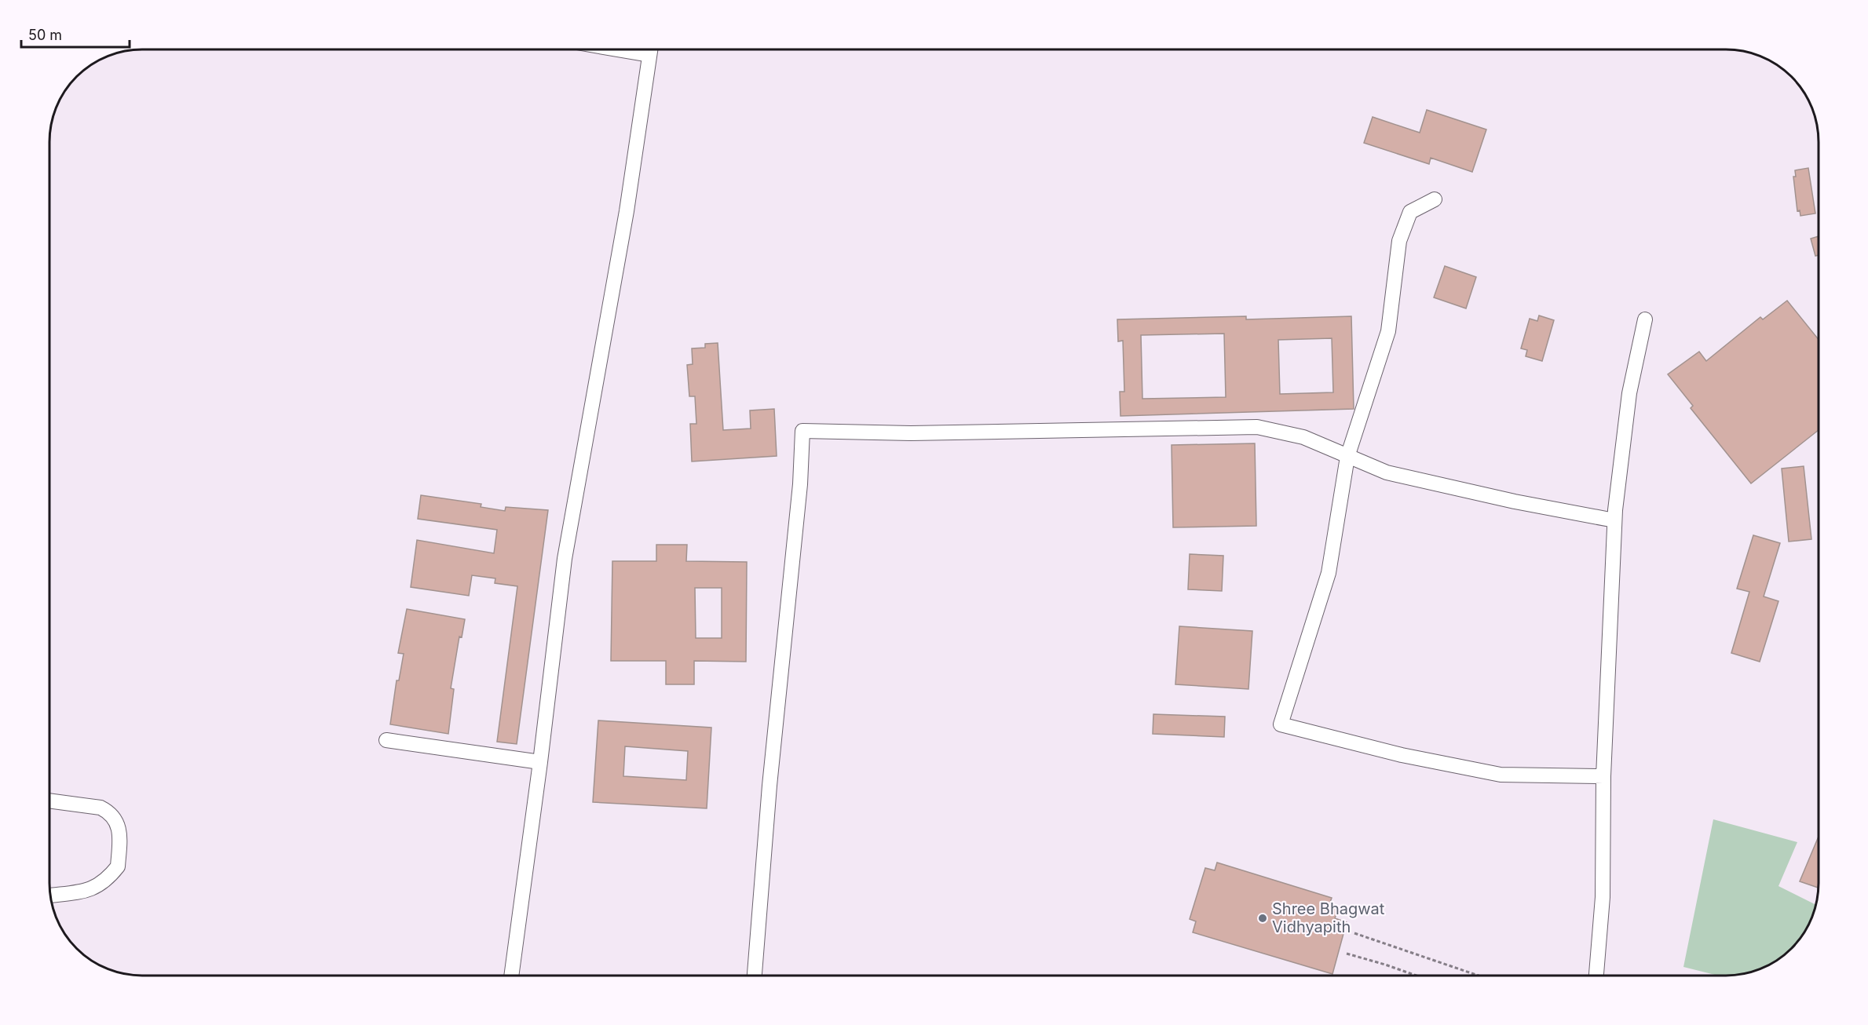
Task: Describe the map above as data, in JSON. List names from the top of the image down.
{
  "places": ["Shree Bhagwat Vidhyapith"],
  "scale_bar": "50 m"
}
